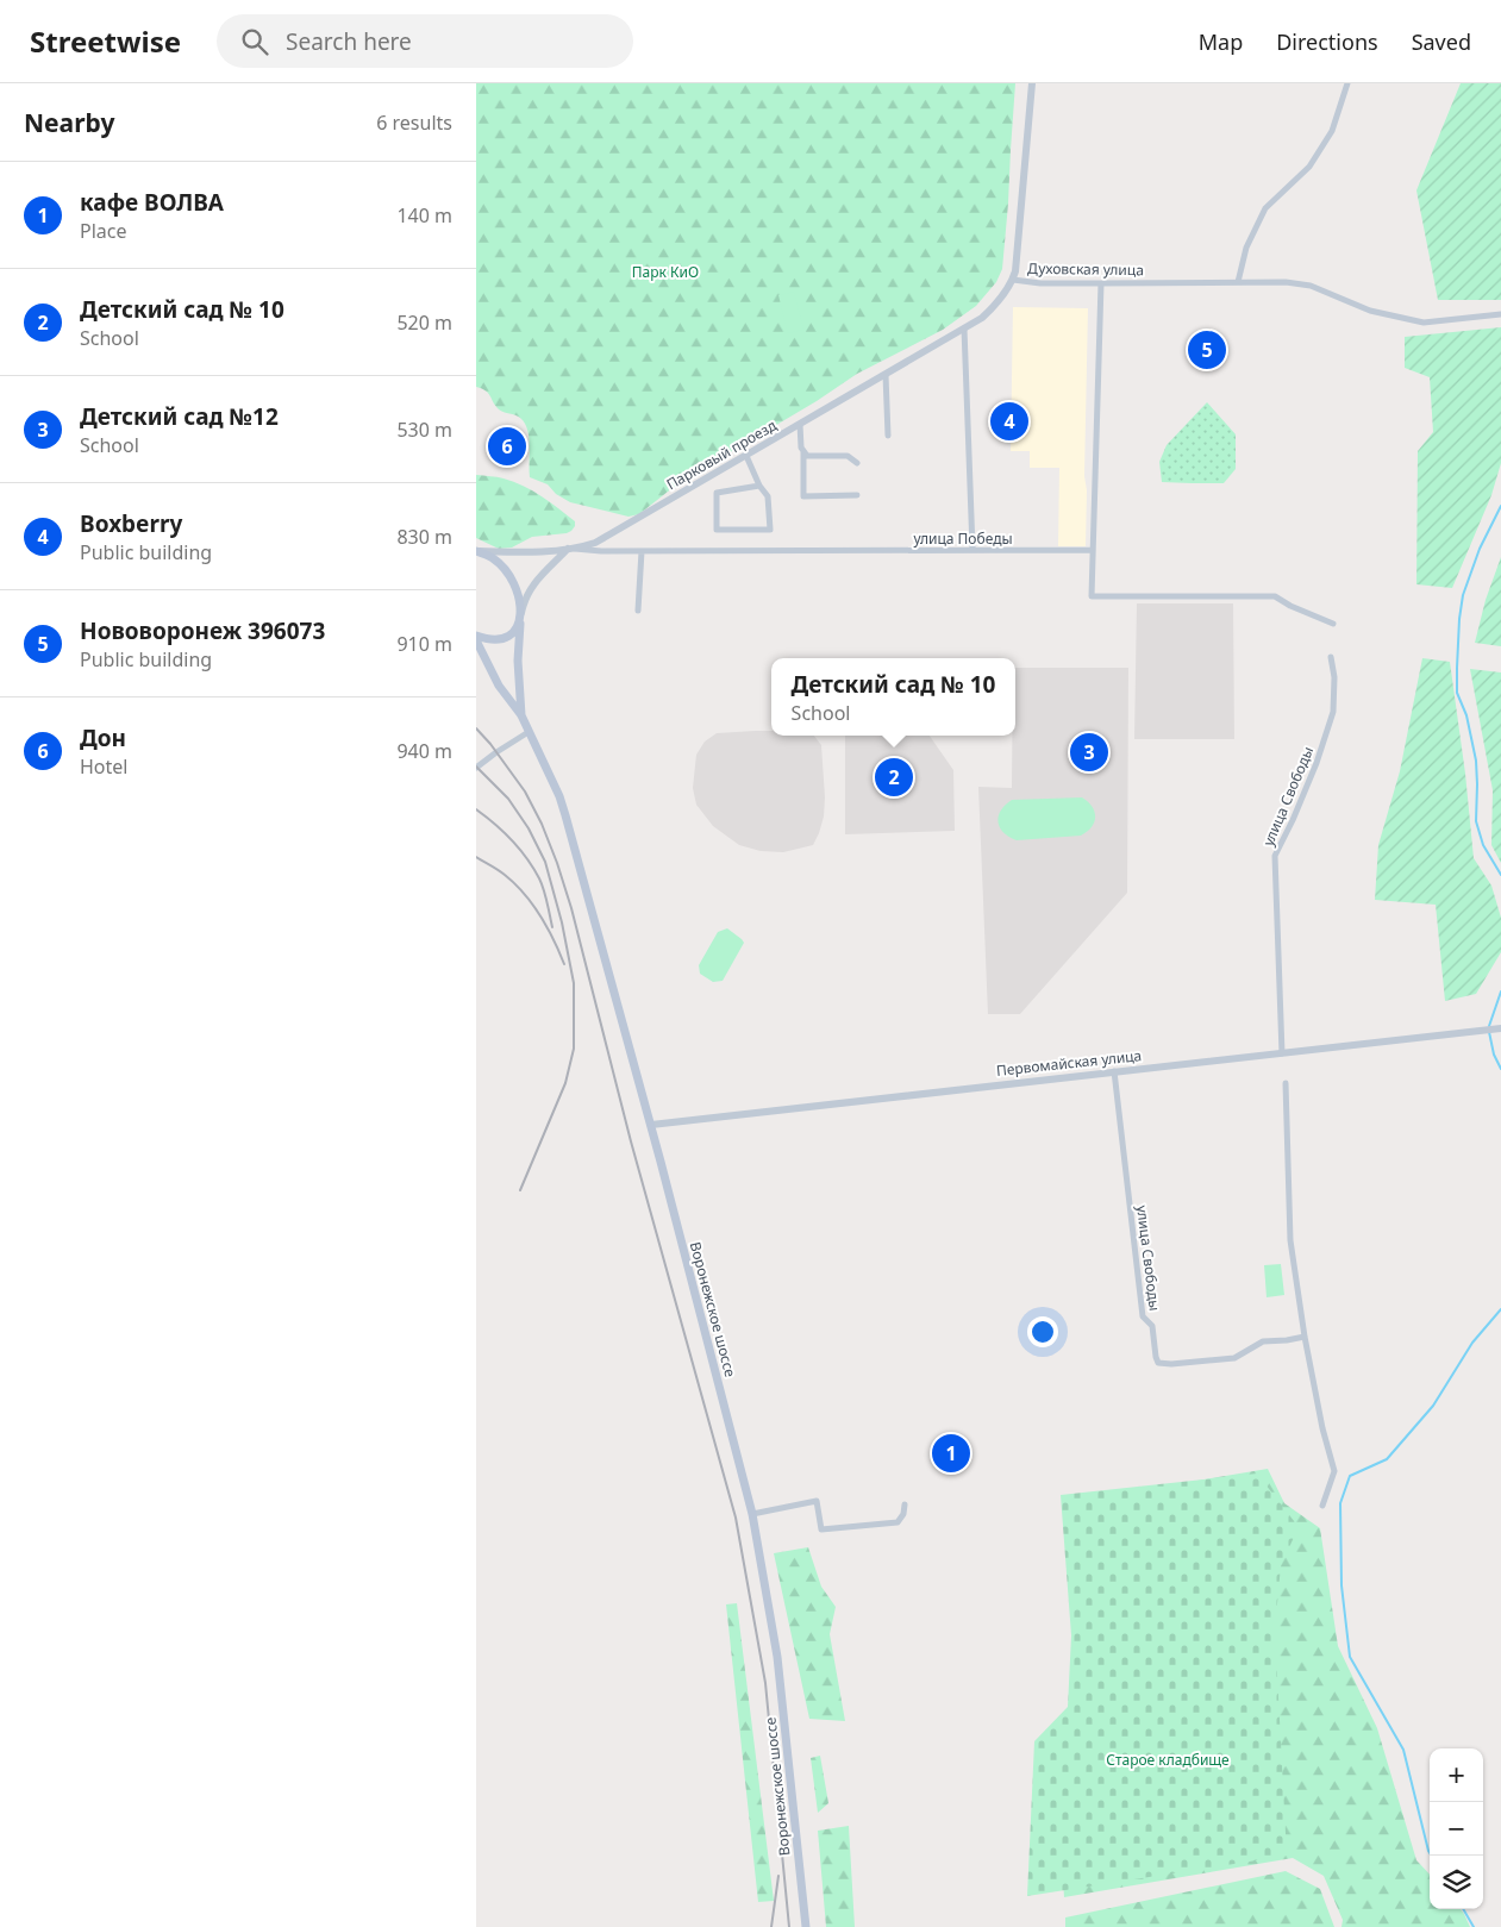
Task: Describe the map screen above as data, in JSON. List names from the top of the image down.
{
  "streets": {
    "main road": ["Воронежское шоссе"],
    "street": [
      "Духовская улица",
      "Парковый проезд",
      "улица Победы",
      "улица Свободы",
      "Первомайская улица"
    ]
  },
  "crossings": [
    ["Духовская улица", "Парковый проезд"],
    ["Парковый проезд", "улица Победы"],
    ["Парковый проезд", "Воронежское шоссе"],
    ["улица Свободы", "Первомайская улица"],
    ["Первомайская улица", "Воронежское шоссе"]
  ],
  "parks": ["Парк КиО", "Старое кладбище"],
  "page": {
    "header": "Streetwise",
    "search": "Search here",
    "nav": ["Map", "Directions", "Saved"],
    "heading": ["Nearby", "6 results"],
    "list": [
      {
        "mark": "1",
        "name": "кафе ВОЛВА",
        "note": "Place",
        "value": "140 m"
      },
      {
        "mark": "2",
        "name": "Детский сад № 10",
        "note": "School",
        "value": "520 m"
      },
      {
        "mark": "3",
        "name": "Детский сад №12",
        "note": "School",
        "value": "530 m"
      },
      {
        "mark": "4",
        "name": "Boxberry",
        "note": "Public building",
        "value": "830 m"
      },
      {
        "mark": "5",
        "name": "Нововоронеж 396073",
        "note": "Public building",
        "value": "910 m"
      },
      {
        "mark": "6",
        "name": "Дон",
        "note": "Hotel",
        "value": "940 m"
      }
    ],
    "pins": [
      "5",
      "4",
      "6",
      "3",
      "2",
      "1"
    ],
    "popup": ["Детский сад № 10", "School"],
    "map_buttons": ["+", "−"]
  }
}
